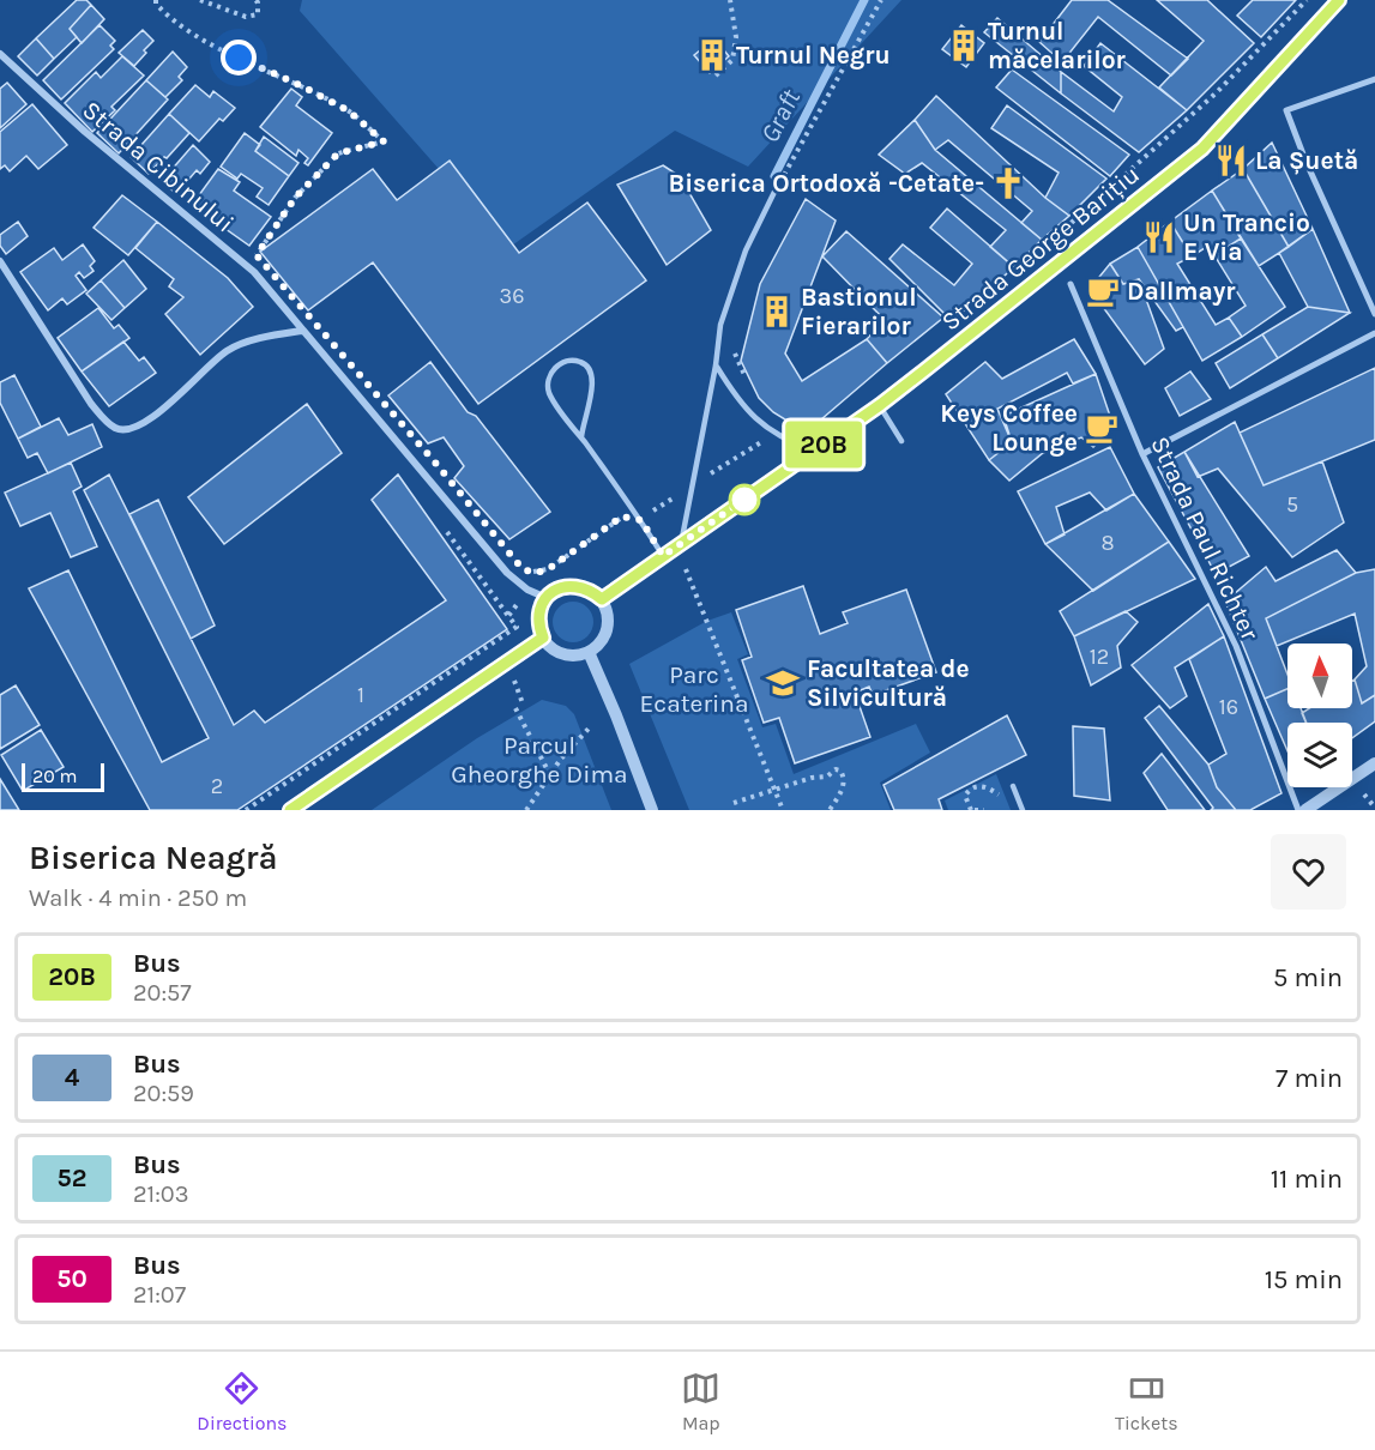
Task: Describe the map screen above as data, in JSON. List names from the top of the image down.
{
  "streets": {
    "street": ["Strada Cibinului", "Strada George Barițiu", "Strada Paul Richter"]
  },
  "crossings": [
    ["Strada Cibinului", "Strada George Barițiu"]
  ],
  "water": ["Graft"],
  "parks": ["Parc Ecaterina", "Parcul Gheorghe Dima"],
  "places": {
    "building": ["Turnul măcelarilor", "Turnul Negru", "Bastionul Fierarilor"],
    "restaurant": ["La Șuetă", "Un Trancio E Via"],
    "church": ["Biserica Ortodoxă -Cetate-"],
    "cafe": ["Dallmayr", "Keys Coffee Lounge"],
    "school or university": ["Facultatea de Silvicultură"]
  },
  "lines": ["bus line 20B"],
  "house_numbers": [
    "36",
    "5",
    "8",
    "12",
    "1",
    "16",
    "2"
  ],
  "scale_bar": "20 m",
  "north": "top",
  "page": {
    "on_map": "20B",
    "scale": "20 m",
    "heading": ["Biserica Neagră", "Walk · 4 min · 250 m"],
    "list": [
      {
        "mark": "20B",
        "name": "Bus",
        "note": "20:57",
        "value": "5 min"
      },
      {
        "mark": "4",
        "name": "Bus",
        "note": "20:59",
        "value": "7 min"
      },
      {
        "mark": "52",
        "name": "Bus",
        "note": "21:03",
        "value": "11 min"
      },
      {
        "mark": "50",
        "name": "Bus",
        "note": "21:07",
        "value": "15 min"
      }
    ],
    "tabs": ["Directions", "Map", "Tickets"]
  }
}
